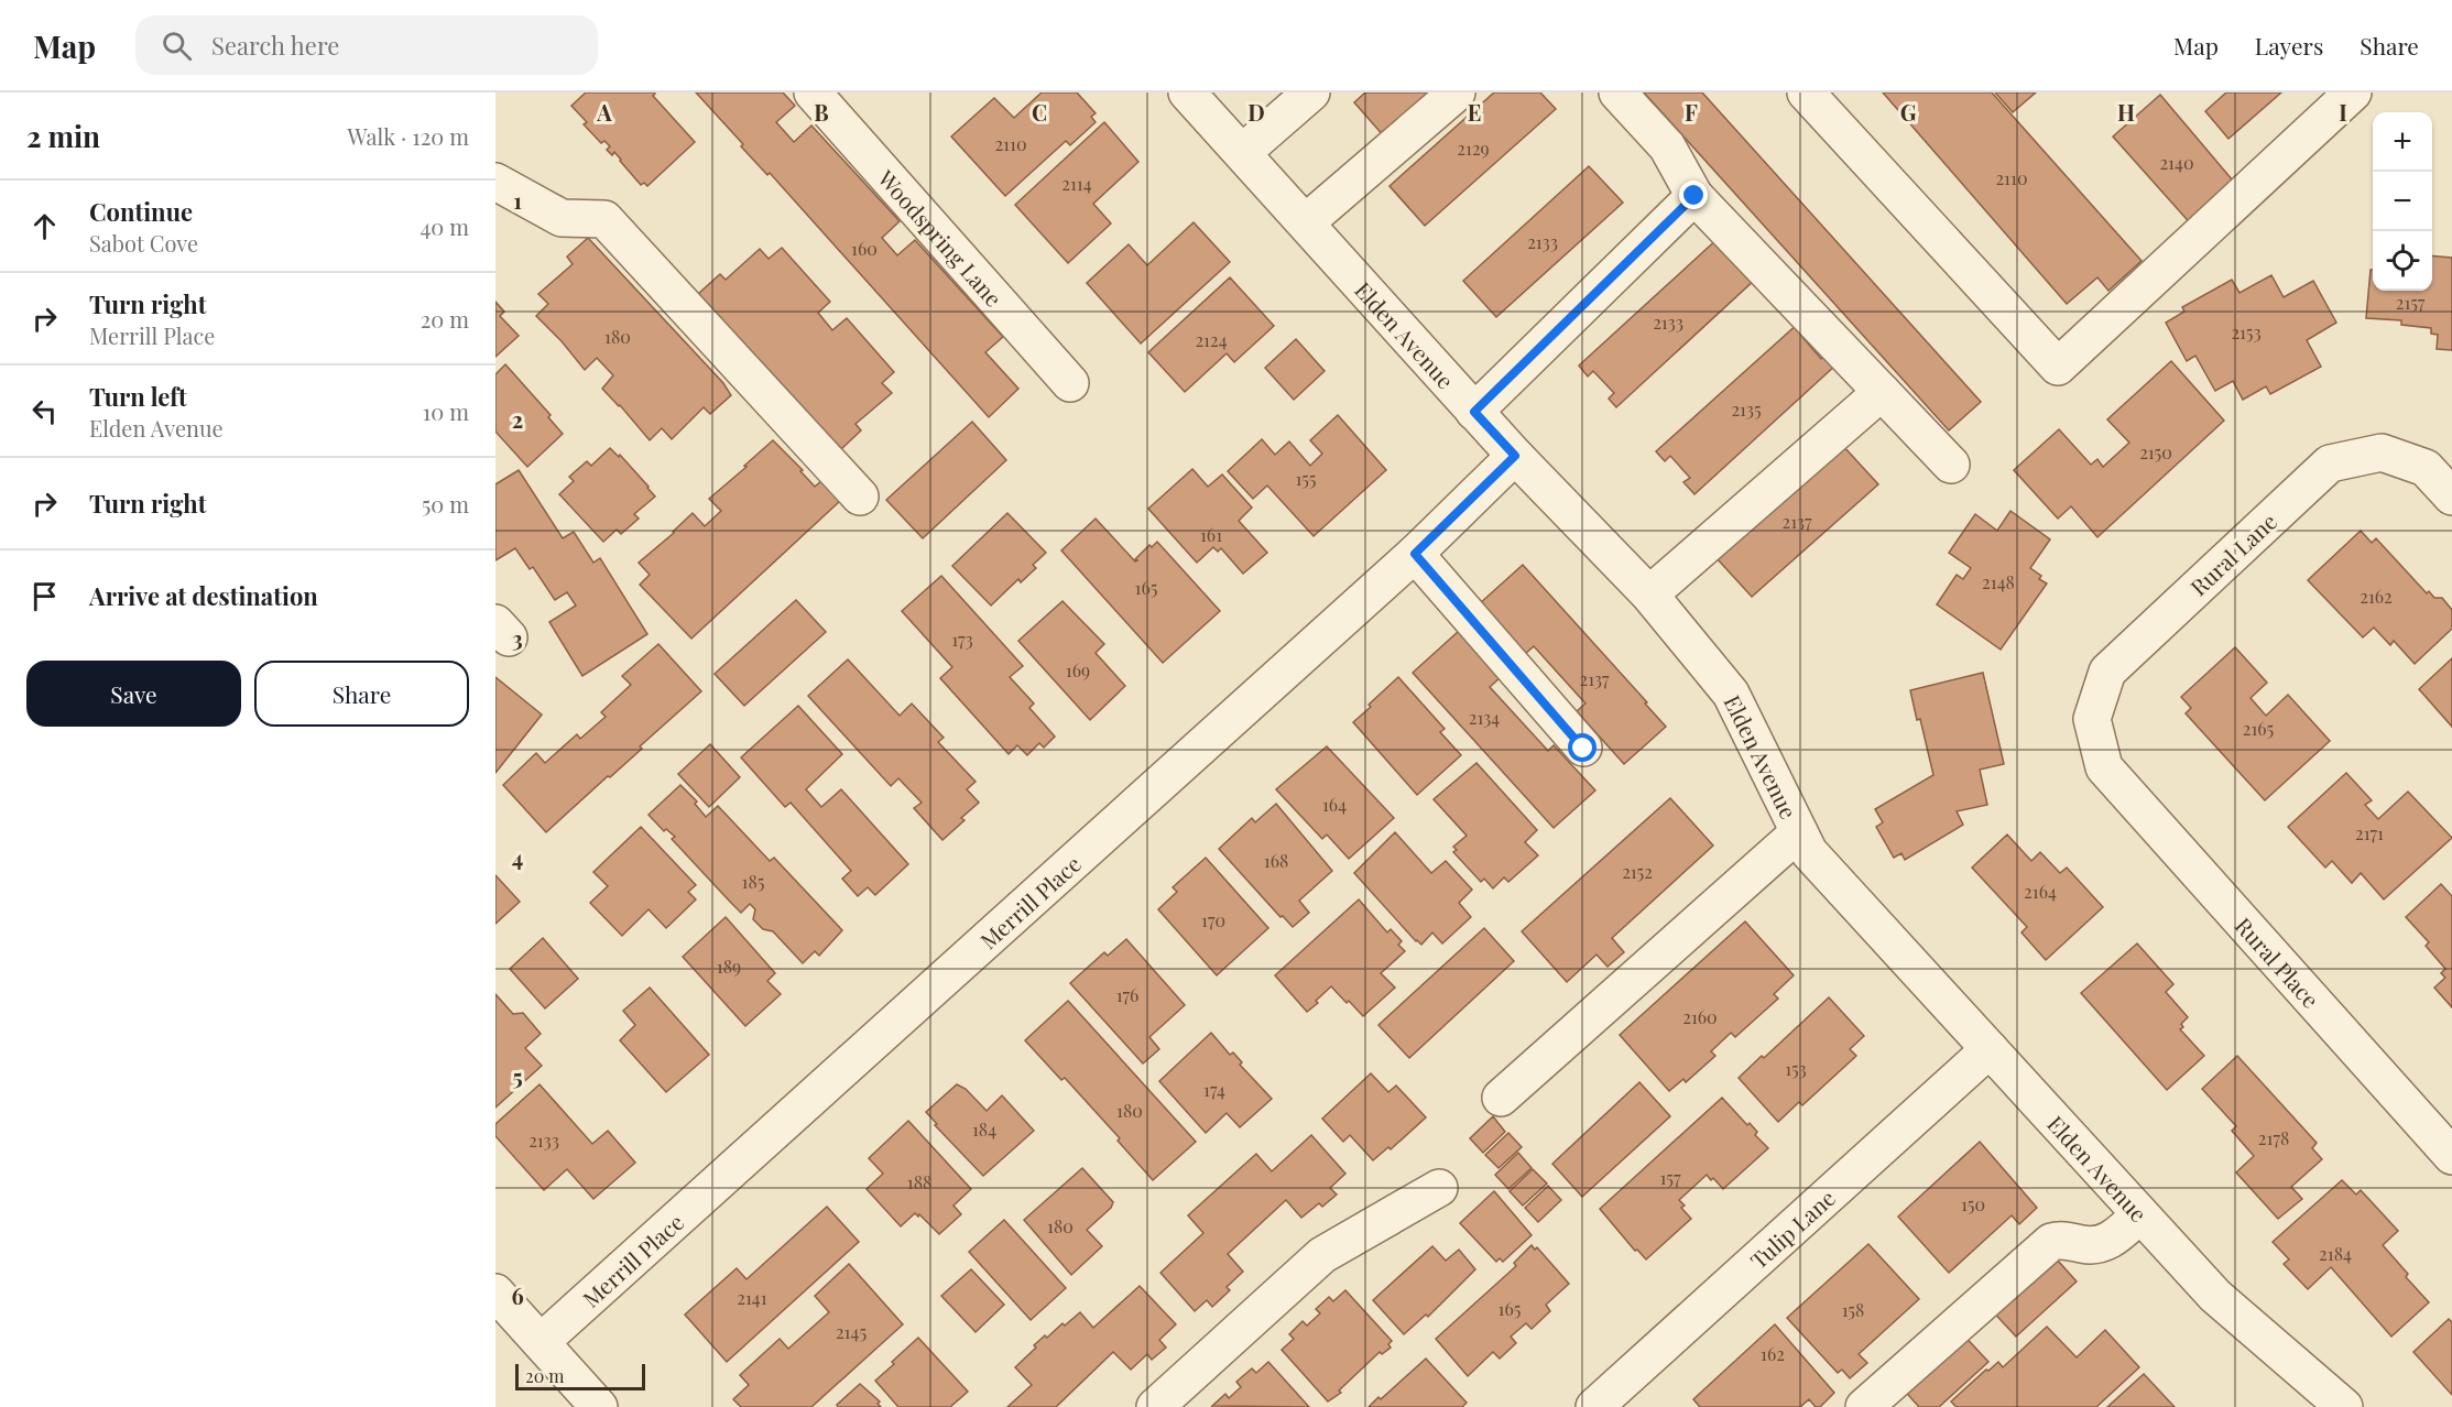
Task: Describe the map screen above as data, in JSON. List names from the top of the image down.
{
  "streets": {
    "street": [
      "Woodspring Lane",
      "Elden Avenue",
      "Rural Lane",
      "Merrill Place",
      "Rural Place",
      "Tulip Lane"
    ]
  },
  "crossings": [
    ["Elden Avenue", "Merrill Place"],
    ["Elden Avenue", "Tulip Lane"],
    ["Rural Lane", "Rural Place"]
  ],
  "house_numbers": [
    "2110",
    "2129",
    "2140",
    "2110",
    "2114",
    "2133",
    "160",
    "2157",
    "2133",
    "2153",
    "180",
    "2124",
    "2135",
    "2150",
    "155",
    "2137",
    "161",
    "2148",
    "165",
    "2162",
    "173",
    "169",
    "2137",
    "2134",
    "2165",
    "164",
    "2171",
    "168",
    "2152",
    "185",
    "2164",
    "170",
    "189",
    "176",
    "2160",
    "153",
    "174",
    "180",
    "184",
    "2178",
    "2133",
    "157",
    "188",
    "150",
    "180",
    "2184",
    "2141",
    "165",
    "158",
    "2145",
    "162"
  ],
  "scale_bar": "20 m",
  "page": {
    "header": "Map",
    "search": "Search here",
    "nav": ["Map", "Layers", "Share"],
    "heading": ["2 min", "Walk · 120 m"],
    "map_buttons": ["+", "−"],
    "list": [
      ["Continue", "Sabot Cove", "40 m"],
      ["Turn right", "Merrill Place", "20 m"],
      ["Turn left", "Elden Avenue", "10 m"],
      ["Turn right", "50 m"],
      "Arrive at destination"
    ],
    "buttons": ["Save", "Share"],
    "scale": "20 m"
  },
  "grid": {
    "columns": [
      "A",
      "B",
      "C",
      "D",
      "E",
      "F",
      "G",
      "H",
      "I"
    ],
    "rows": [
      "1",
      "2",
      "3",
      "4",
      "5",
      "6"
    ]
  }
}
